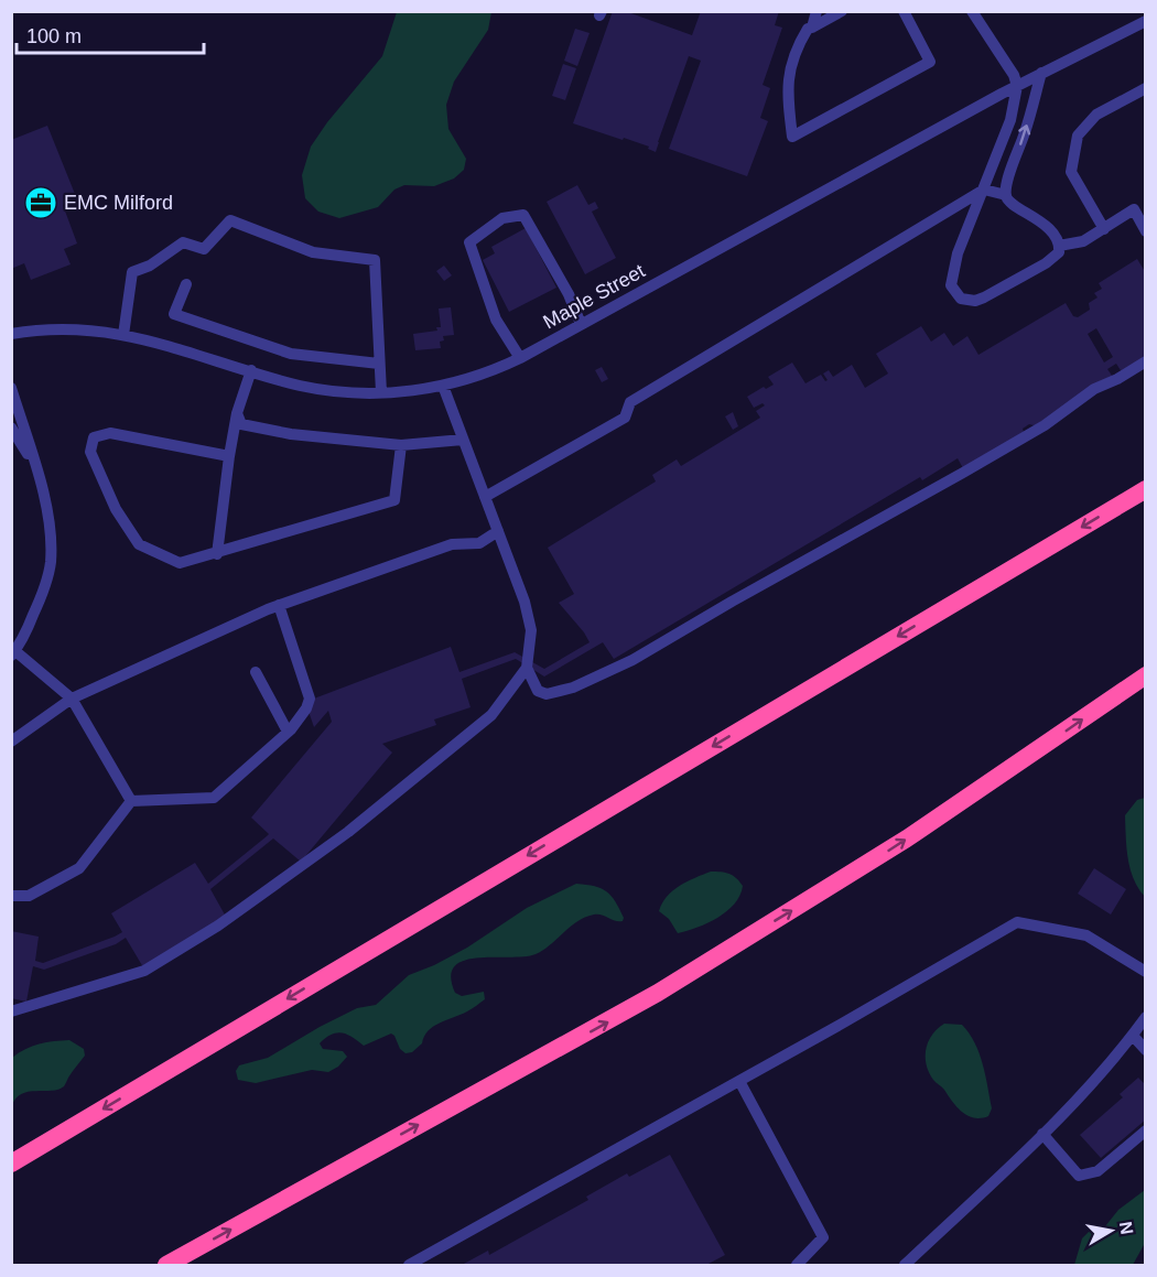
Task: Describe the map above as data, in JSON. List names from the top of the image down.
{
  "streets": {
    "street": ["Maple Street"]
  },
  "places": {
    "office": ["EMC Milford"]
  },
  "scale_bar": "100 m",
  "north": "right"
}
